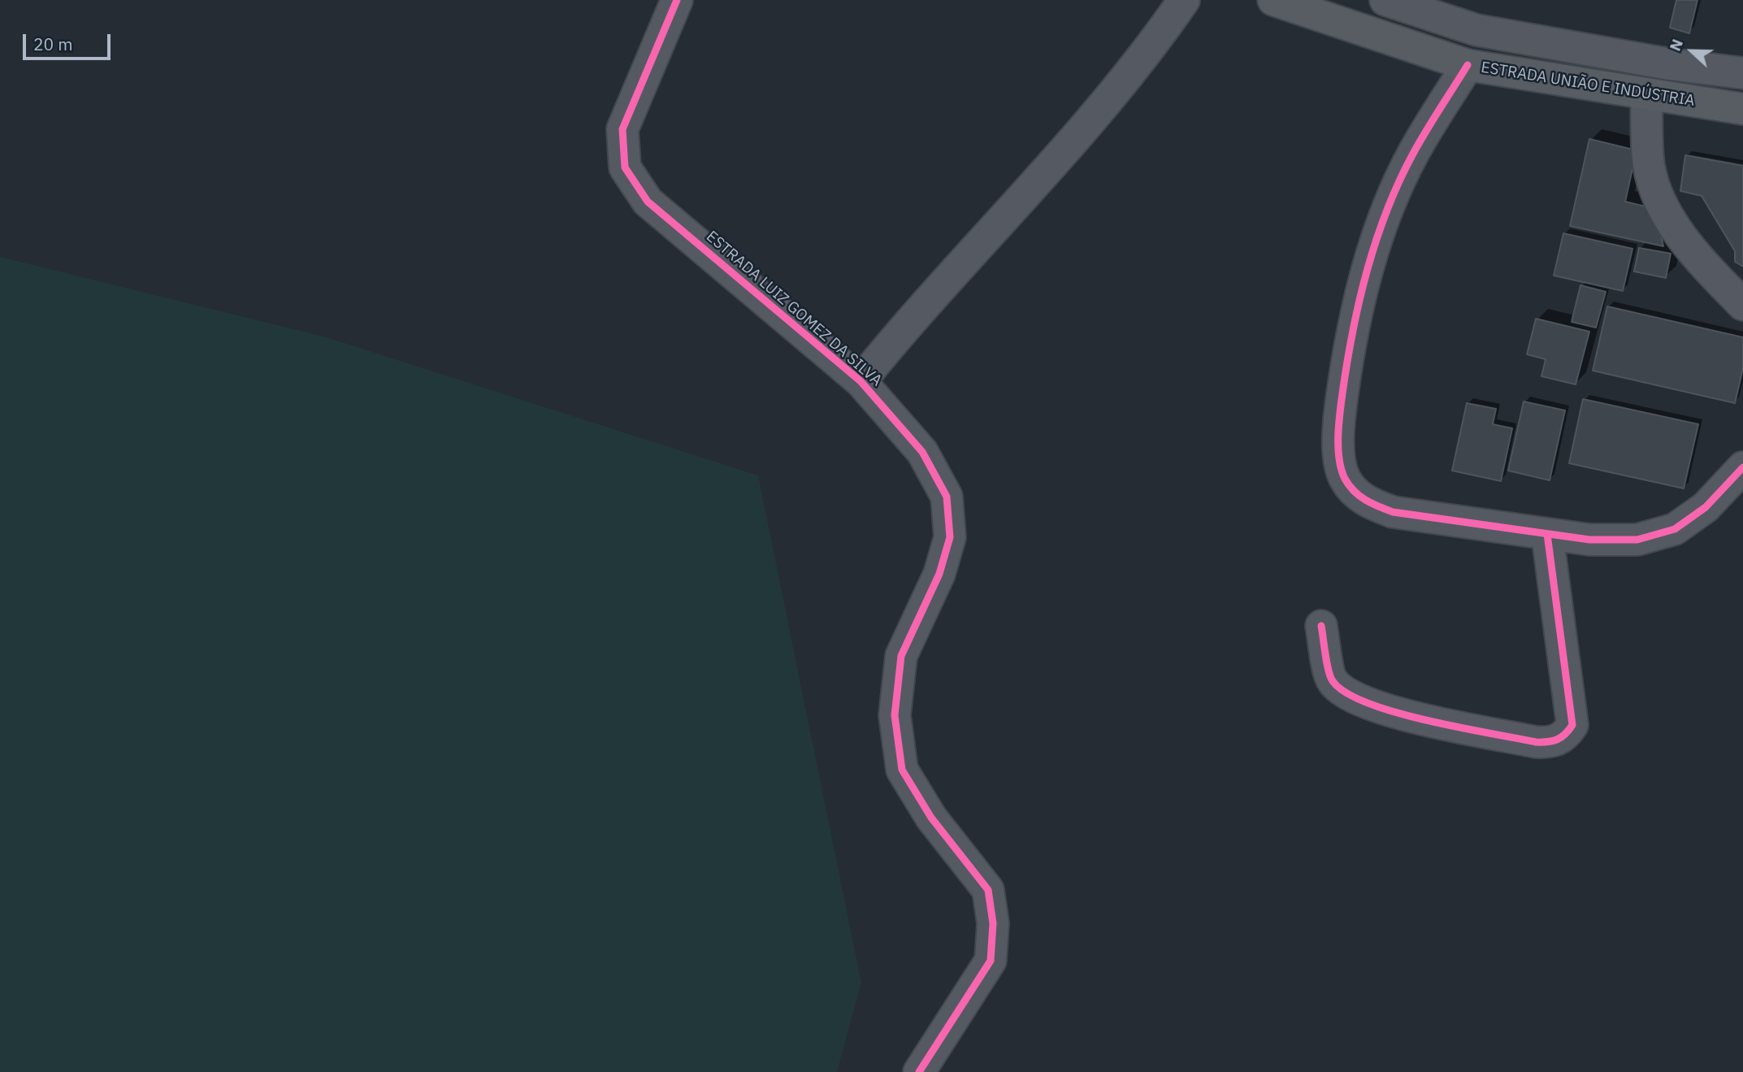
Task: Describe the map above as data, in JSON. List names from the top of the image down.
{
  "streets": {
    "main road": ["ESTRADA UNIÃO E INDÚSTRIA"],
    "street": ["ESTRADA LUIZ GOMEZ DA SILVA"]
  },
  "scale_bar": "20 m",
  "north": "left"
}
